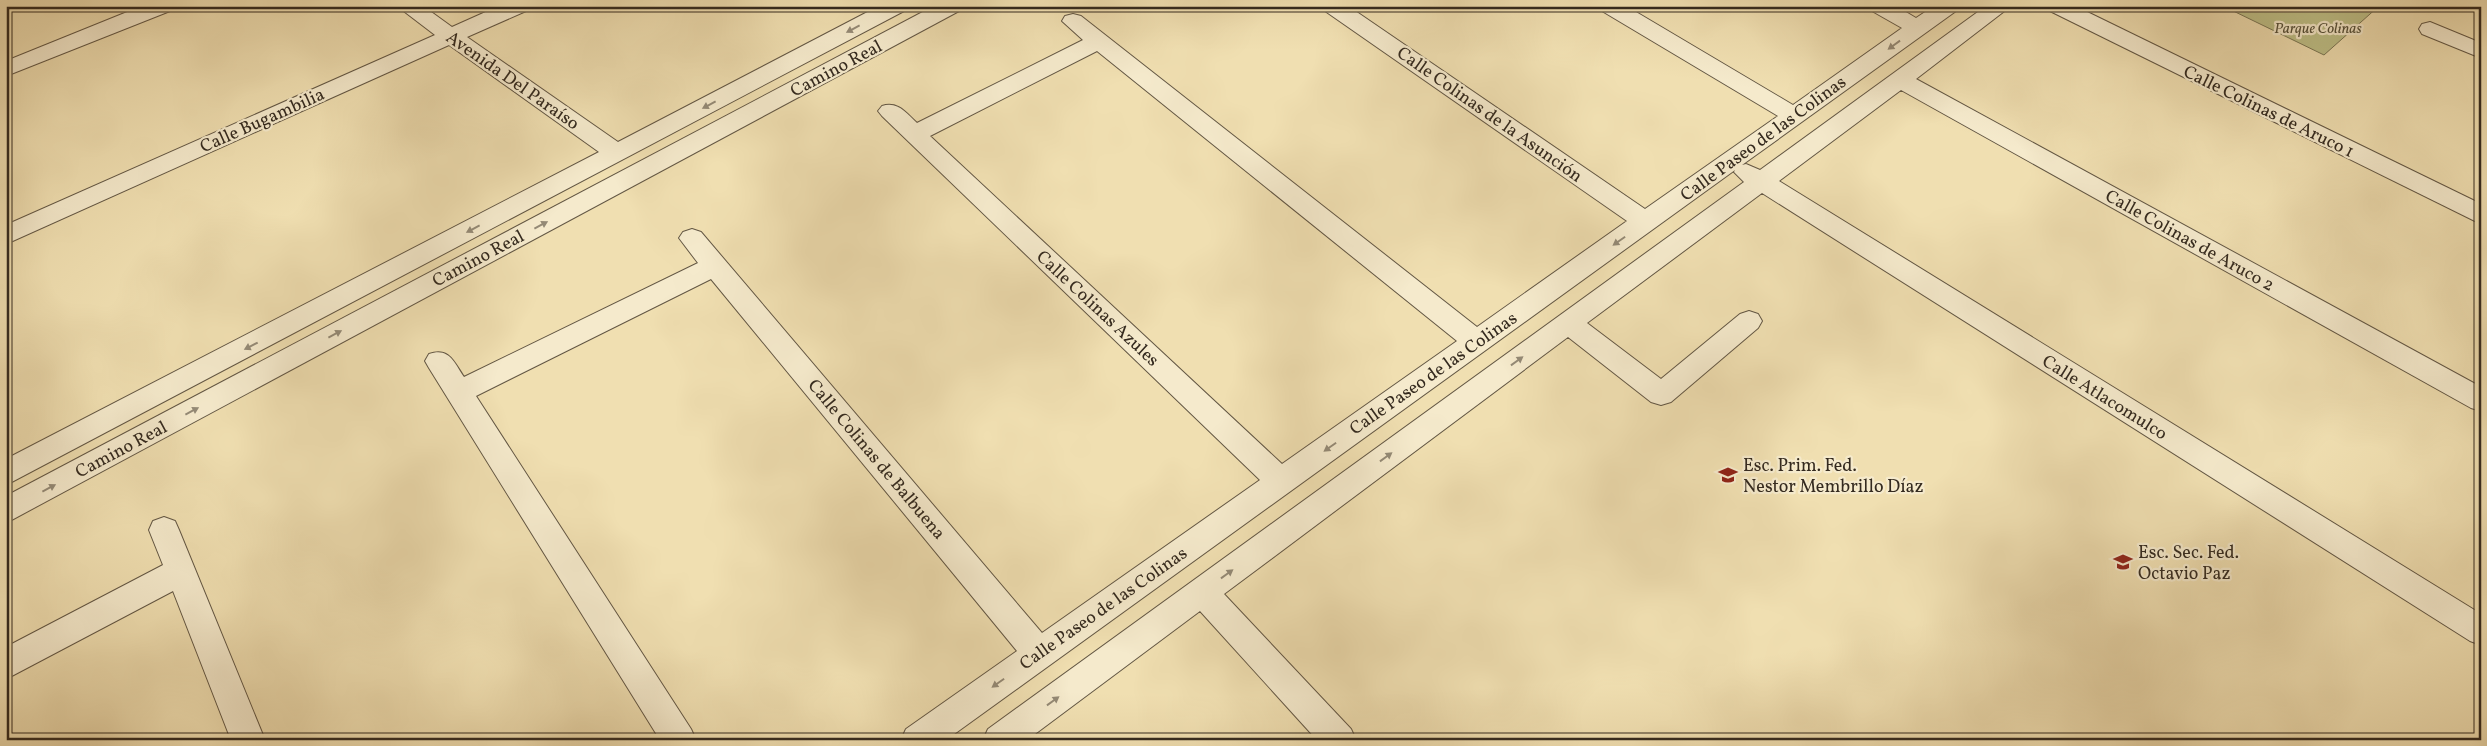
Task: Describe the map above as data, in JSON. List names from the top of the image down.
{
  "streets": {
    "street": [
      "Camino Real",
      "Avenida Del Paraíso",
      "Calle Colinas de Aruco 1",
      "Calle Colinas de la Asunción",
      "Calle Bugambilia",
      "Calle Paseo de las Colinas",
      "Calle Colinas de Aruco 2",
      "Calle Colinas Azules",
      "Calle Atlacomulco",
      "Calle Colinas de Balbuena"
    ]
  },
  "crossings": [
    ["Camino Real", "Avenida Del Paraíso"],
    ["Avenida Del Paraíso", "Calle Bugambilia"],
    ["Calle Colinas de la Asunción", "Calle Paseo de las Colinas"],
    ["Calle Paseo de las Colinas", "Calle Colinas de Aruco 2"],
    ["Calle Paseo de las Colinas", "Calle Colinas Azules"],
    ["Calle Paseo de las Colinas", "Calle Atlacomulco"],
    ["Calle Paseo de las Colinas", "Calle Colinas de Balbuena"]
  ],
  "parks": ["Parque Colinas"],
  "places": {
    "school or university": ["Esc. Prim. Fed. Nestor Membrillo Díaz", "Esc. Sec. Fed. Octavio Paz"]
  }
}
